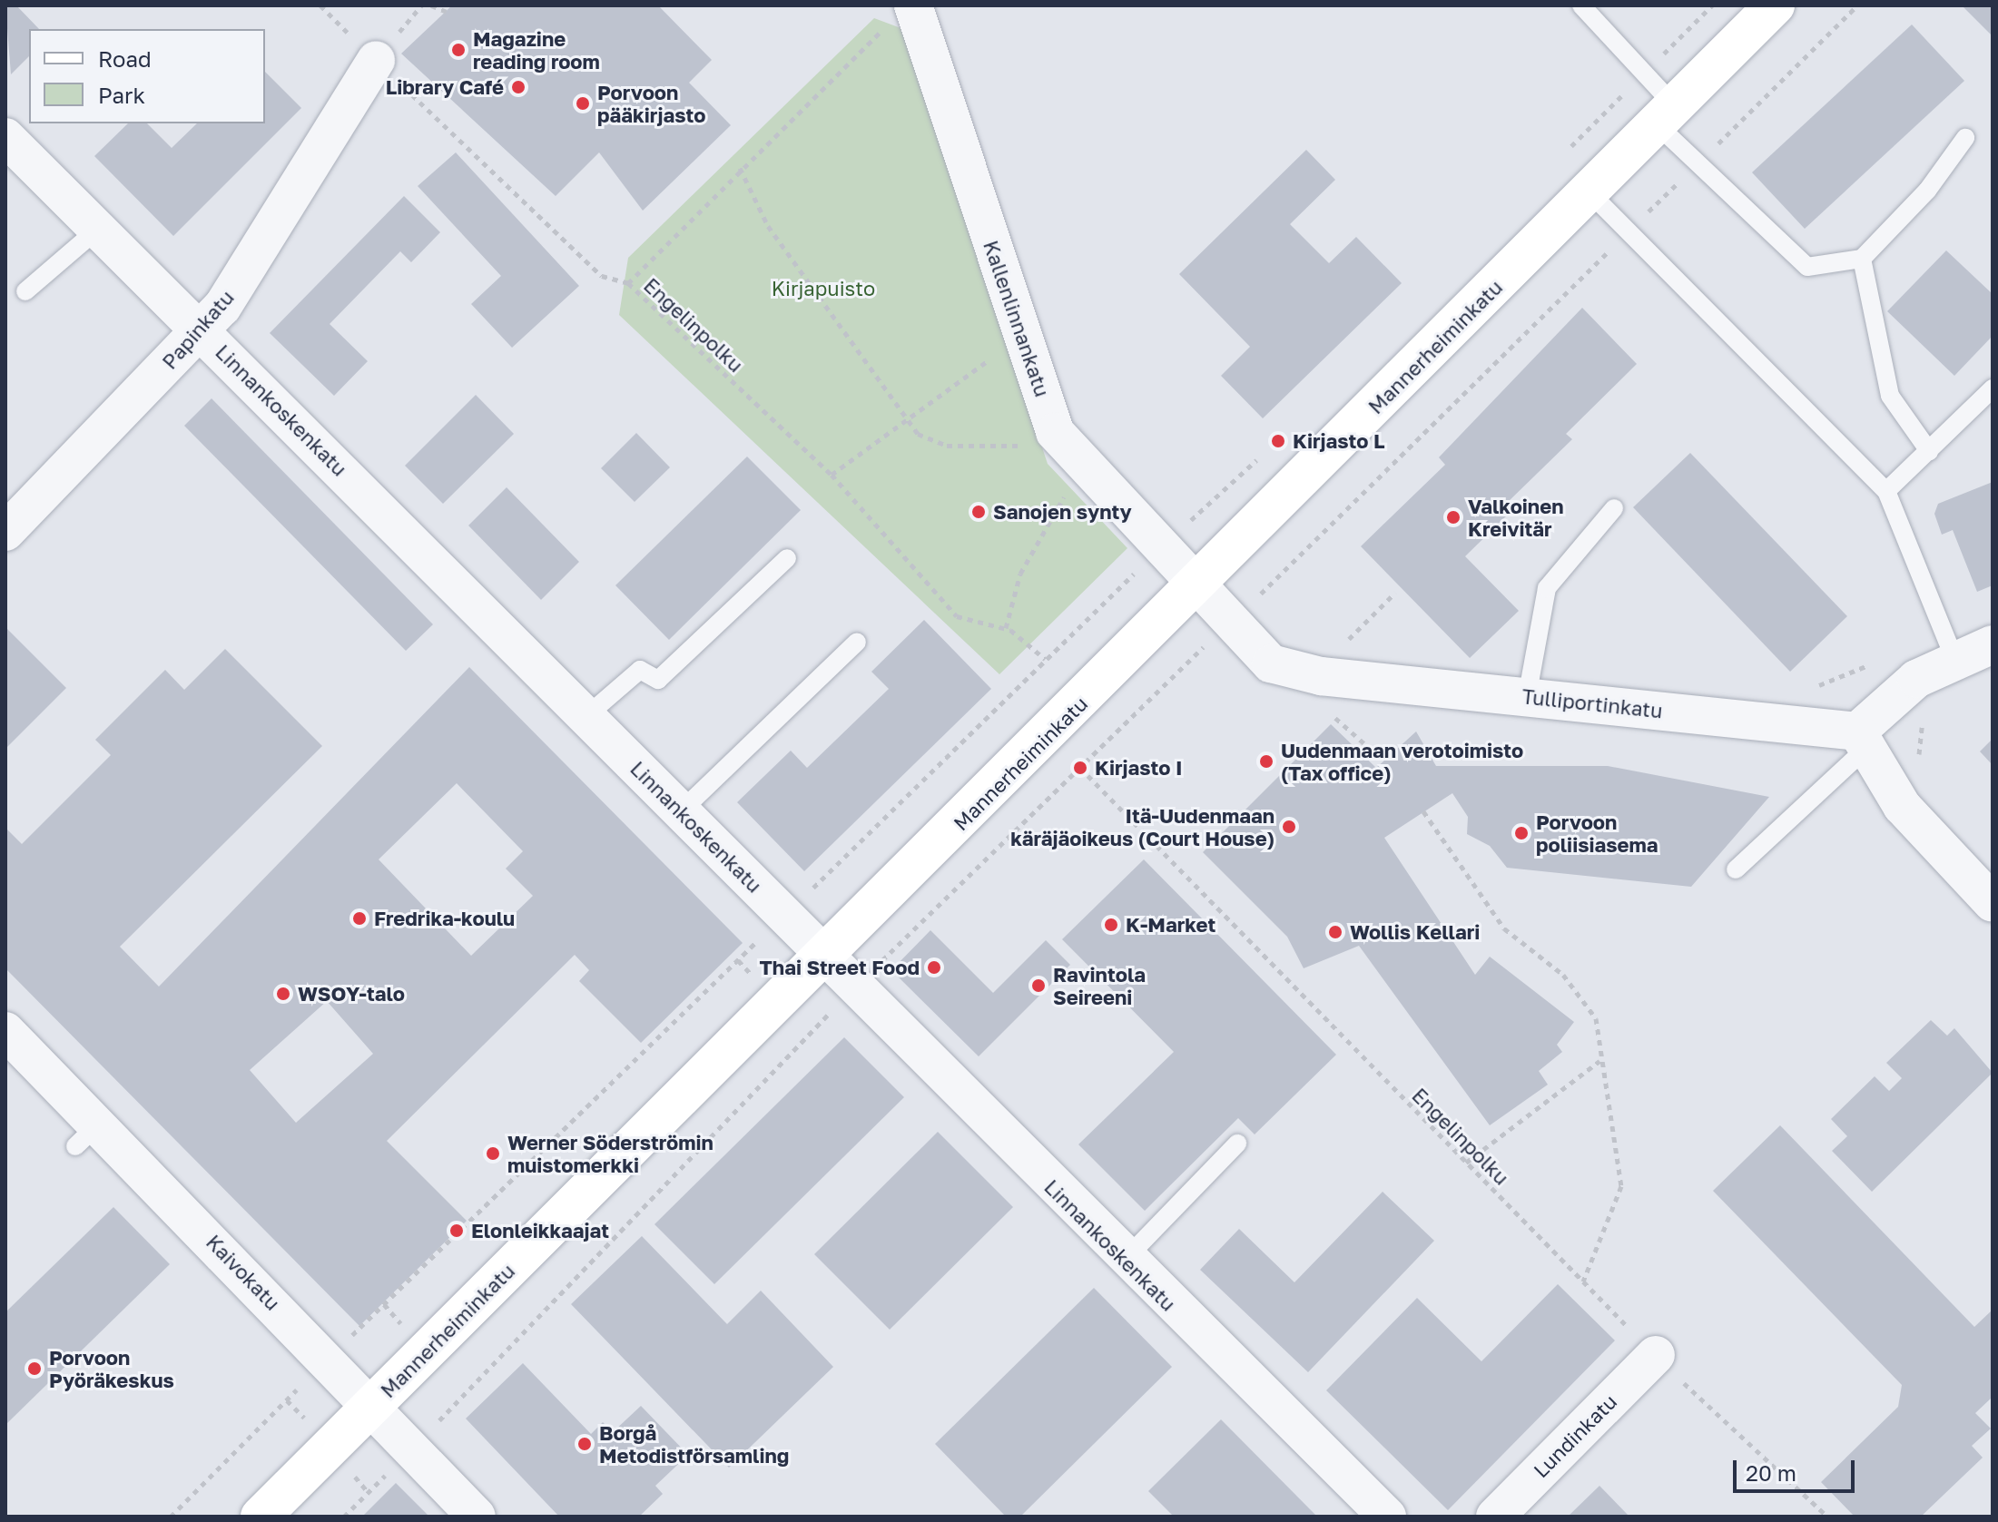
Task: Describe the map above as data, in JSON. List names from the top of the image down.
{
  "streets": {
    "main road": ["Mannerheiminkatu"],
    "street": [
      "Kallenlinnankatu",
      "Papinkatu",
      "Linnankoskenkatu",
      "Tulliportinkatu",
      "Kaivokatu",
      "Lundinkatu"
    ],
    "path": ["Engelinpolku"]
  },
  "crossings": [
    ["Kallenlinnankatu", "Mannerheiminkatu"],
    ["Kallenlinnankatu", "Tulliportinkatu"],
    ["Engelinpolku", "Papinkatu"],
    ["Engelinpolku", "Lundinkatu"],
    ["Papinkatu", "Linnankoskenkatu"],
    ["Mannerheiminkatu", "Linnankoskenkatu"],
    ["Mannerheiminkatu", "Tulliportinkatu"],
    ["Mannerheiminkatu", "Kaivokatu"]
  ],
  "parks": ["Kirjapuisto"],
  "places": [
    "Magazine reading room",
    "Library Café",
    "Porvoon pääkirjasto",
    "Kirjasto L",
    "Sanojen synty",
    "Valkoinen Kreivitär",
    "Uudenmaan verotoimisto (Tax office)",
    "Kirjasto I",
    "Itä-Uudenmaan käräjäoikeus (Court House)",
    "Porvoon poliisiasema",
    "Fredrika-koulu",
    "K-Market",
    "Wollis Kellari",
    "Thai Street Food",
    "Ravintola Seireeni",
    "WSOY-talo",
    "Werner Söderströmin muistomerkki",
    "Elonleikkaajat",
    "Porvoon Pyöräkeskus",
    "Borgå Metodistförsamling"
  ],
  "legend": ["Road", "Park"],
  "scale_bar": "20 m"
}
